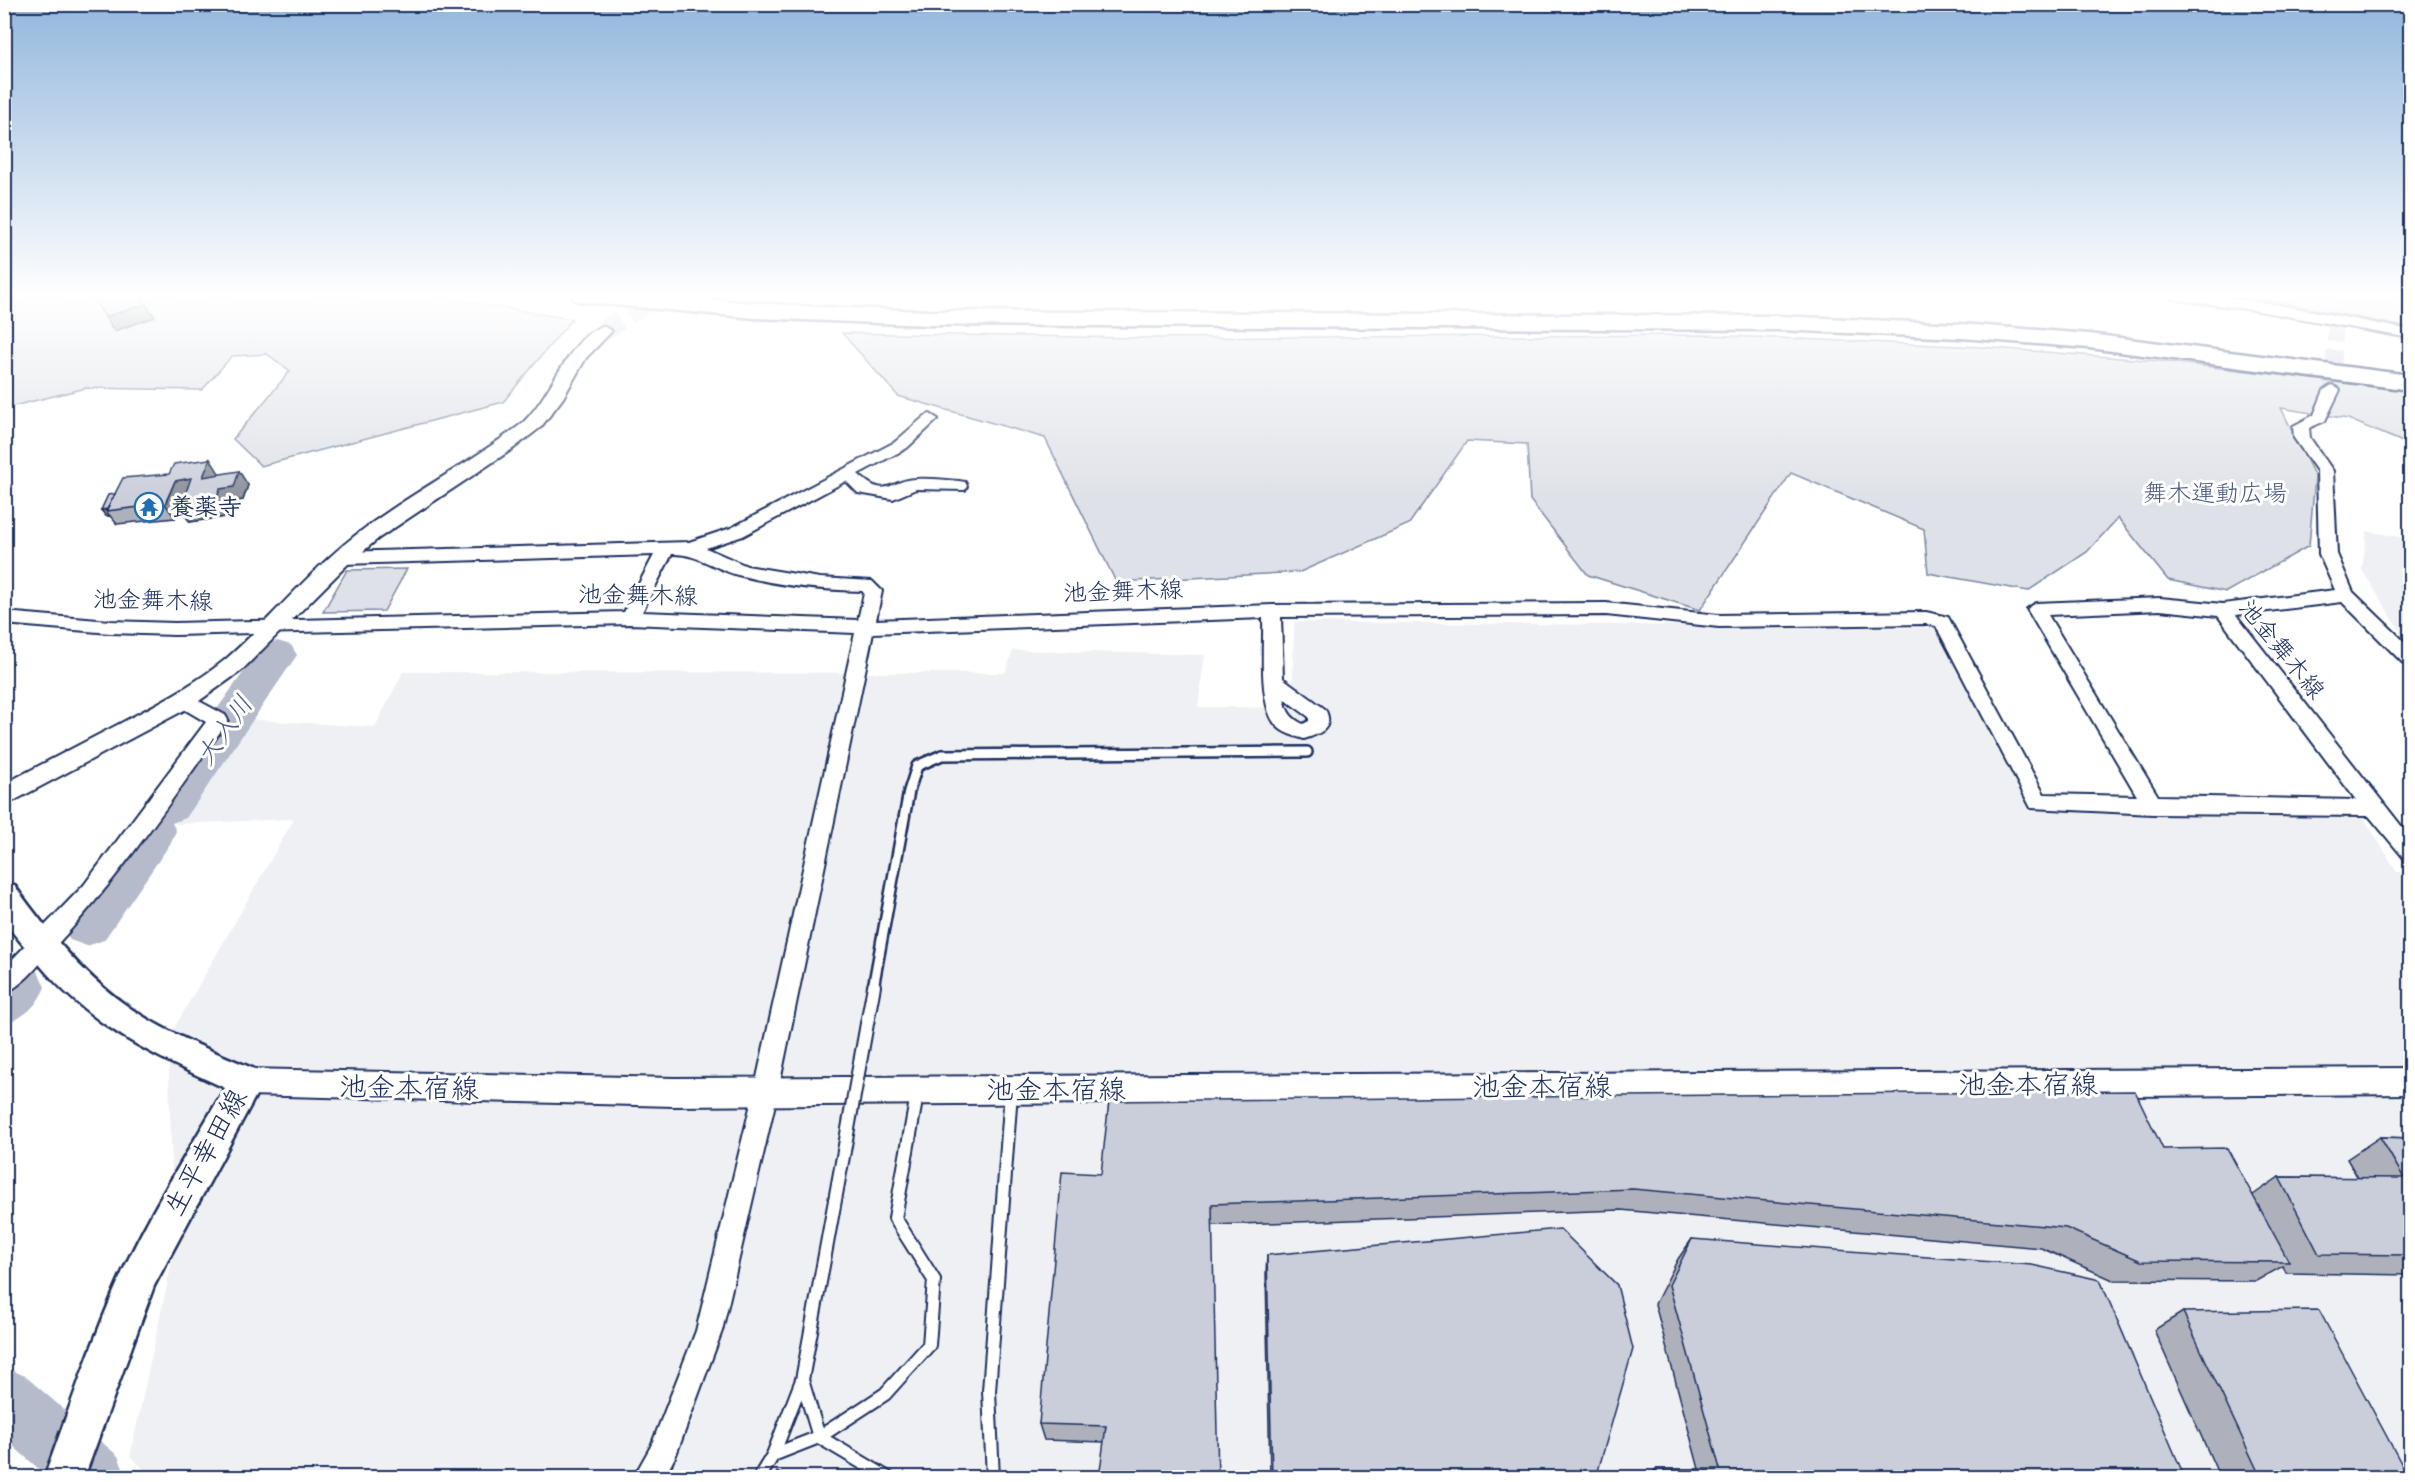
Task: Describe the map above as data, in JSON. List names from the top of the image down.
{
  "streets": {
    "main road": ["生平幸田線"],
    "street": ["池金舞木線", "池金本宿線"]
  },
  "crossings": [
    ["池金本宿線", "生平幸田線"]
  ],
  "water": ["大入川"],
  "parks": ["舞木運動広場"],
  "places": {
    "temple": ["養薬寺"]
  }
}
